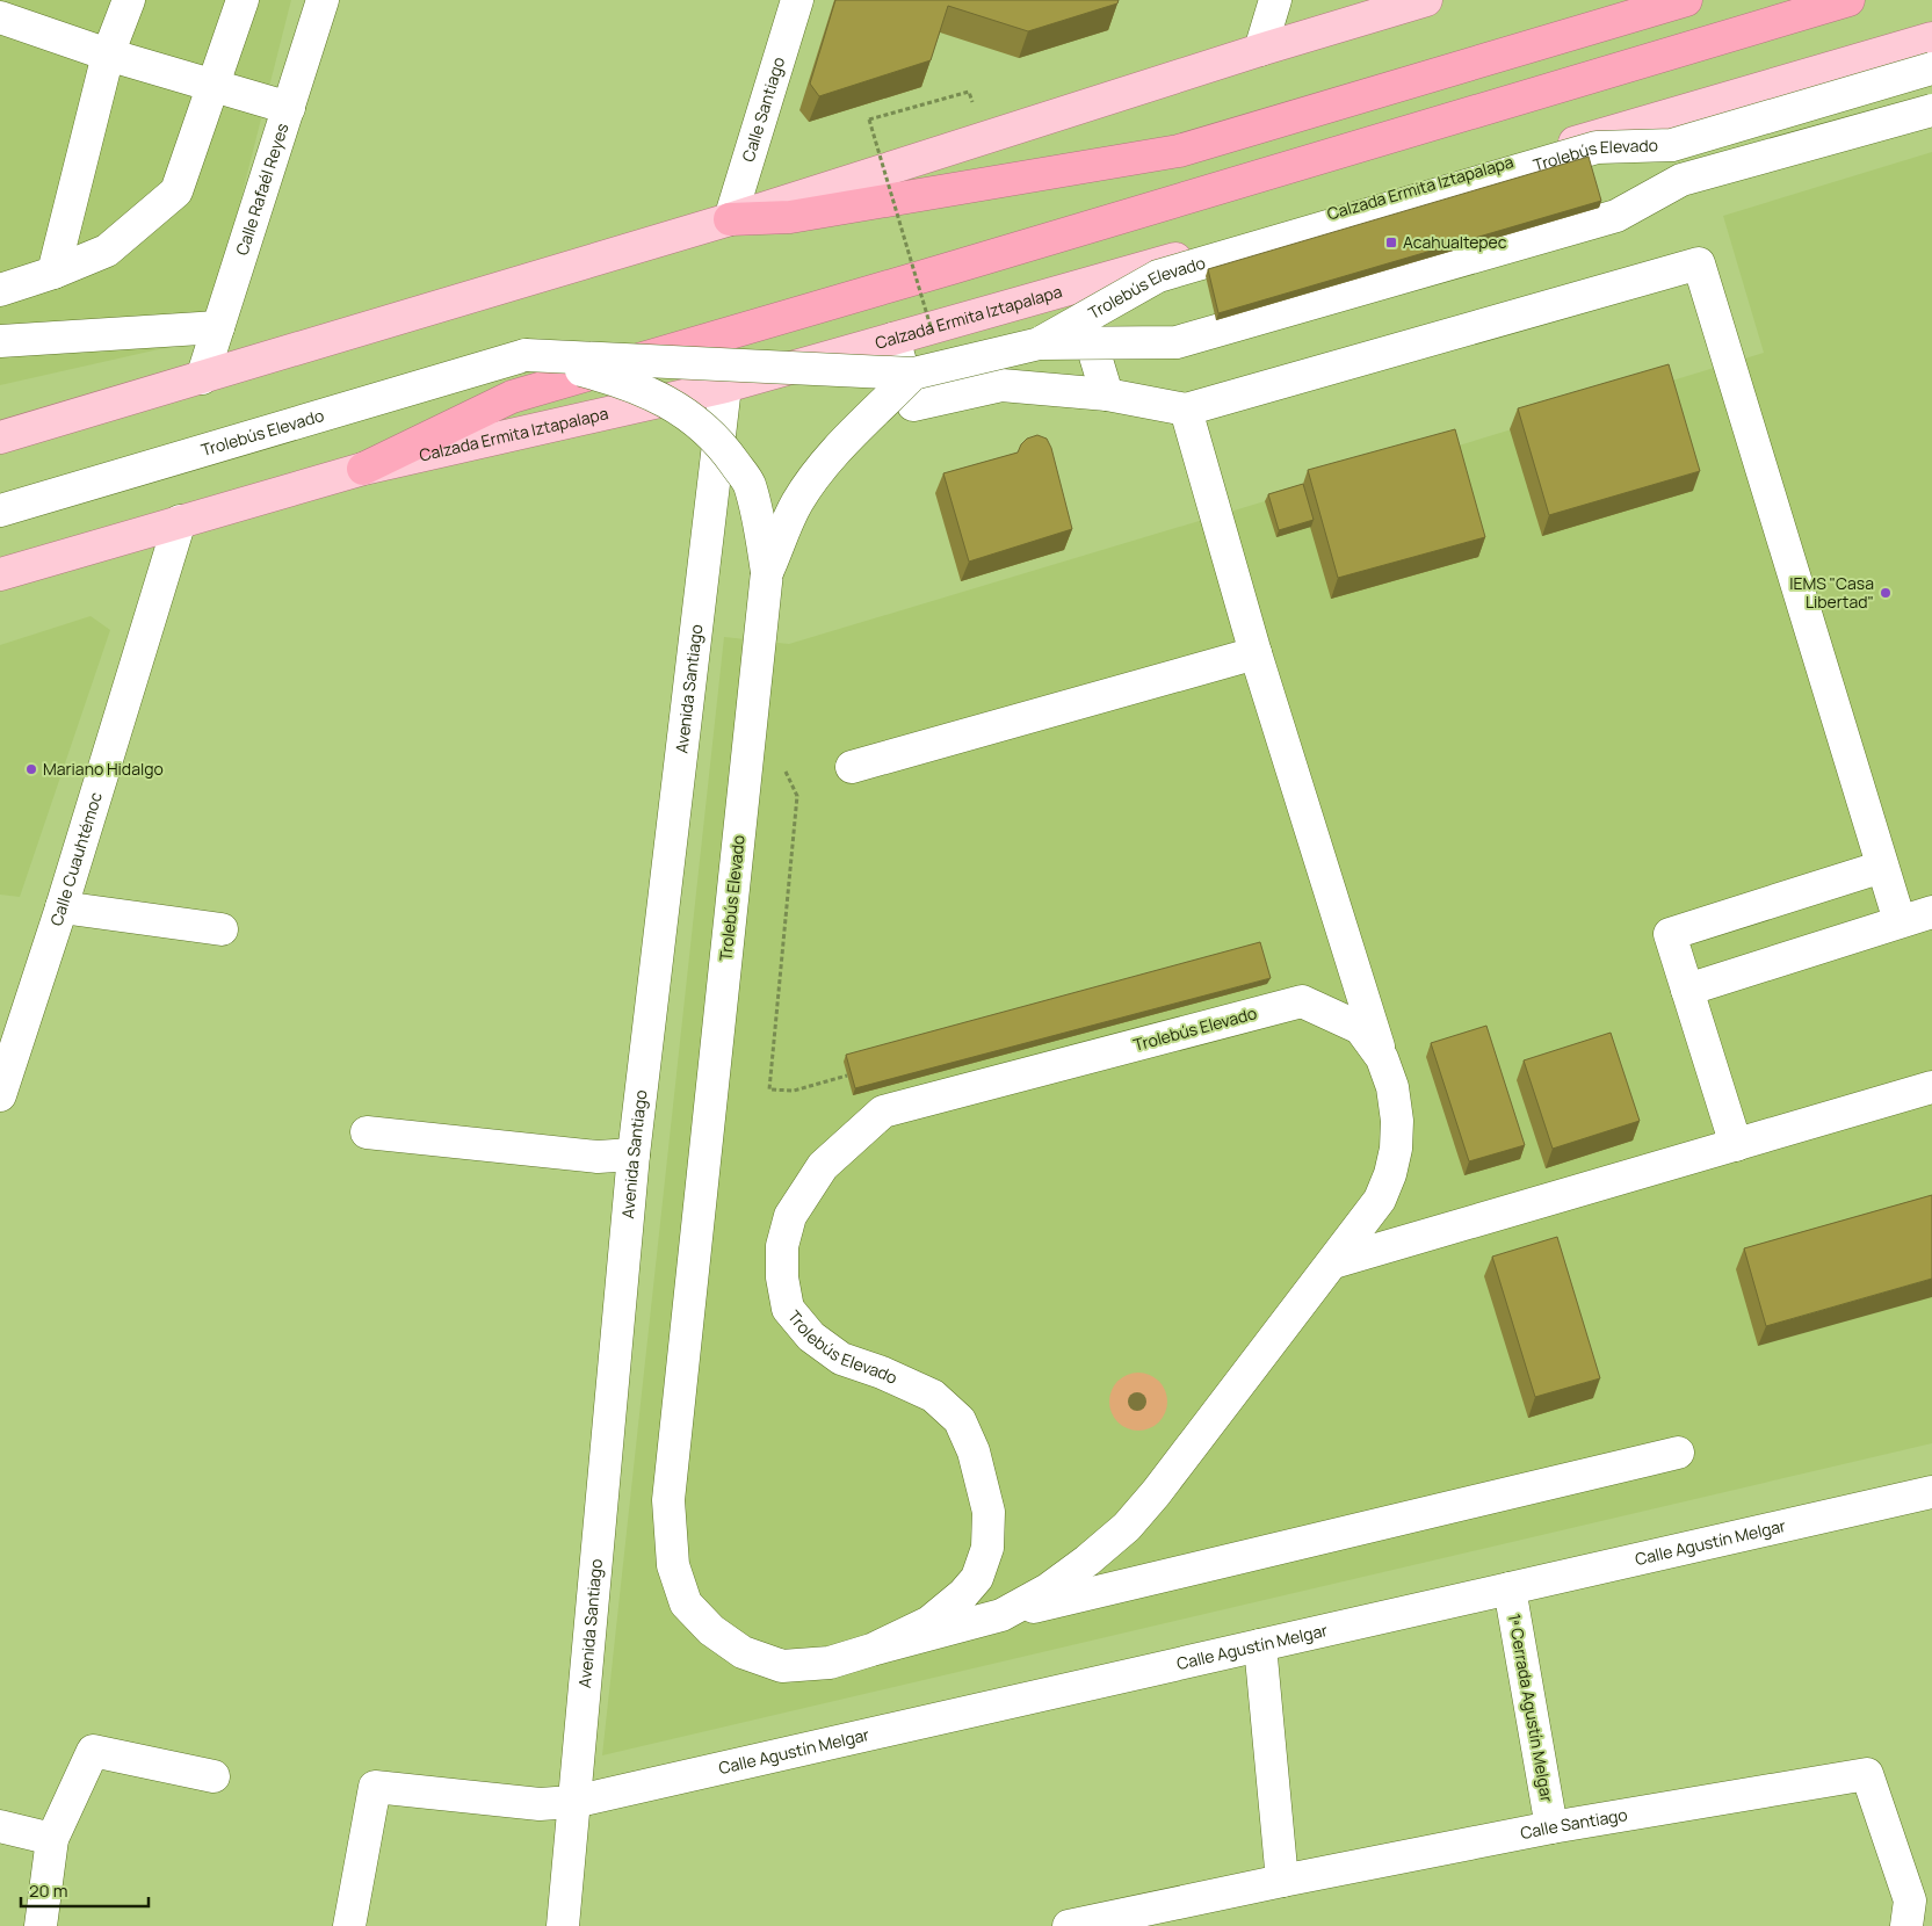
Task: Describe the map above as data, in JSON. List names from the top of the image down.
{
  "streets": {
    "main road": ["Calzada Ermita Iztapalapa"],
    "street": [
      "Calle Santiago",
      "Trolebús Elevado",
      "Calle Rafaél Reyes",
      "Avenida Santiago",
      "Calle Cuauhtémoc",
      "Calle Agustín Melgar",
      "1ª Cerrada Agustín Melgar"
    ]
  },
  "crossings": [
    ["Calle Santiago", "1ª Cerrada Agustín Melgar"],
    ["Trolebús Elevado", "Calzada Ermita Iztapalapa"],
    ["Calzada Ermita Iztapalapa", "Avenida Santiago"],
    ["Calzada Ermita Iztapalapa", "Calle Cuauhtémoc"],
    ["Avenida Santiago", "Calle Agustín Melgar"],
    ["Calle Agustín Melgar", "1ª Cerrada Agustín Melgar"]
  ],
  "places": {
    "transit": ["Acahualtepec"],
    "other": ["IEMS \"Casa Libertad\"", "Mariano Hidalgo"]
  },
  "scale_bar": "20 m"
}
